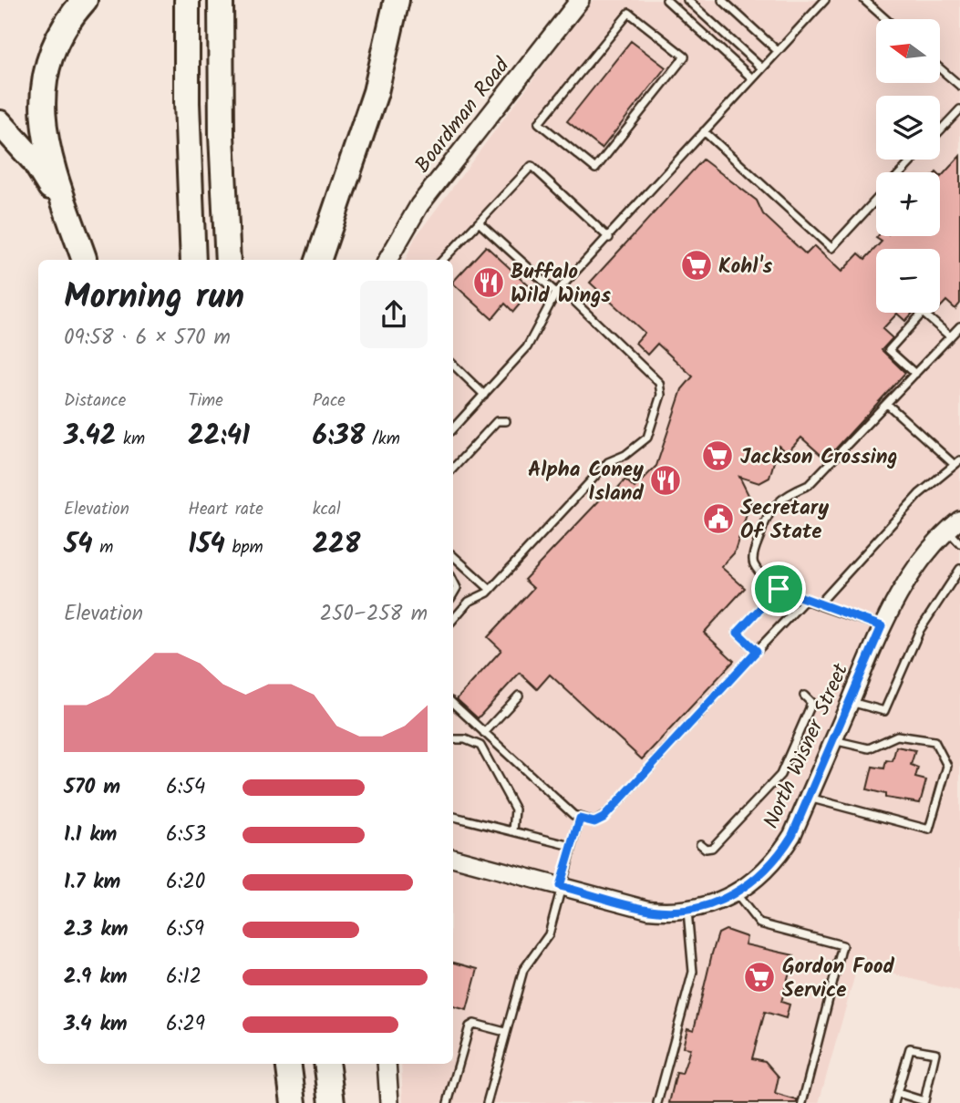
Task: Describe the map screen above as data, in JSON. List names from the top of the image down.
{
  "streets": {
    "main road": ["Boardman Road"],
    "street": ["North Wisner Street"]
  },
  "places": {
    "supermarket": ["Kohl's", "Jackson Crossing", "Gordon Food Service"],
    "restaurant": ["Buffalo Wild Wings", "Alpha Coney Island"],
    "public building": ["Secretary Of State"]
  },
  "north": "left",
  "page": {
    "map_buttons": ["+", "−"],
    "heading": ["Morning run", "09:58 · 6 × 570 m"],
    "stats": [
      ["Distance", "3.42 km"],
      ["Time", "22:41"],
      ["Pace", "6:38 /km"],
      ["Elevation", "54 m"],
      ["Heart rate", "154 bpm"],
      ["kcal", "228"]
    ],
    "chart": ["Elevation", "250–258 m"],
    "list": [
      {
        "name": "570 m",
        "note": "6:54"
      },
      {
        "name": "1.1 km",
        "note": "6:53"
      },
      {
        "name": "1.7 km",
        "note": "6:20"
      },
      {
        "name": "2.3 km",
        "note": "6:59"
      },
      {
        "name": "2.9 km",
        "note": "6:12"
      },
      {
        "name": "3.4 km",
        "note": "6:29"
      }
    ]
  }
}
